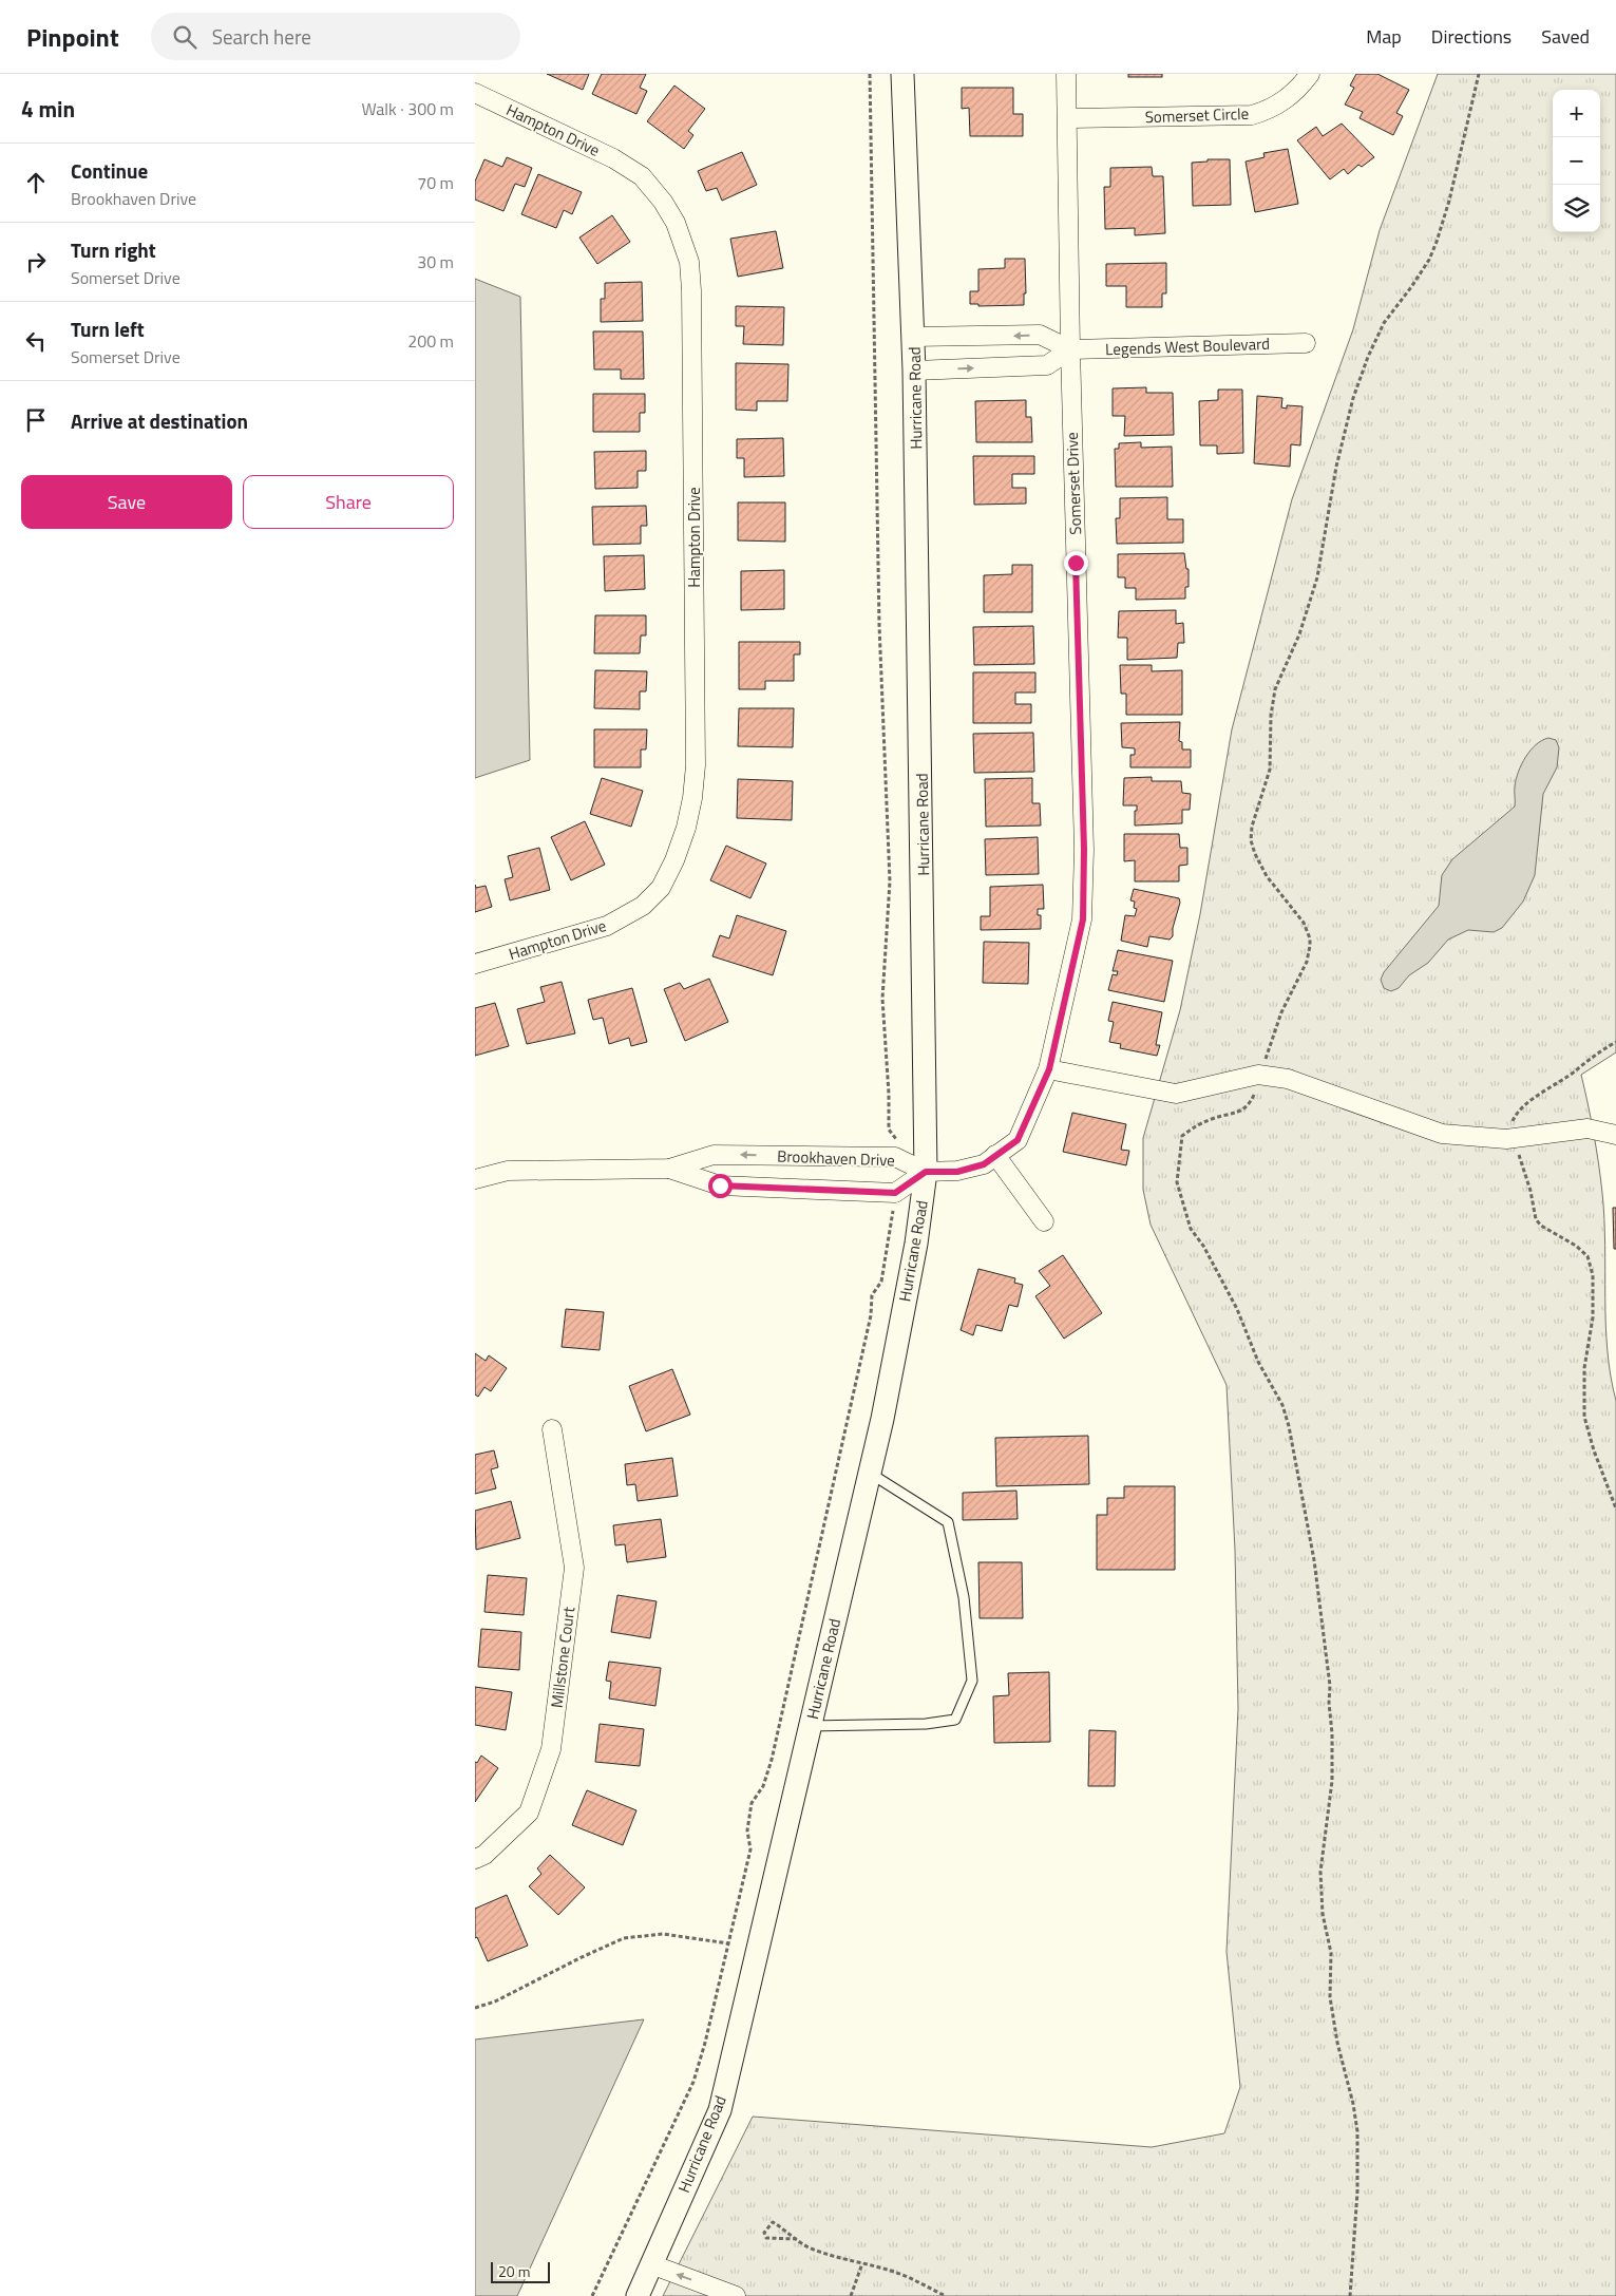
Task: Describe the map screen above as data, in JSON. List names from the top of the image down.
{
  "streets": {
    "street": [
      "Somerset Circle",
      "Hampton Drive",
      "Legends West Boulevard",
      "Hurricane Road",
      "Somerset Drive",
      "Brookhaven Drive",
      "Millstone Court"
    ]
  },
  "crossings": [
    ["Legends West Boulevard", "Hurricane Road"],
    ["Legends West Boulevard", "Somerset Drive"],
    ["Hurricane Road", "Somerset Drive"],
    ["Hurricane Road", "Brookhaven Drive"],
    ["Somerset Drive", "Brookhaven Drive"]
  ],
  "scale_bar": "20 m",
  "page": {
    "header": "Pinpoint",
    "search": "Search here",
    "nav": ["Map", "Directions", "Saved"],
    "heading": ["4 min", "Walk · 300 m"],
    "map_buttons": ["+", "−"],
    "list": [
      ["Continue", "Brookhaven Drive", "70 m"],
      ["Turn right", "Somerset Drive", "30 m"],
      ["Turn left", "Somerset Drive", "200 m"],
      "Arrive at destination"
    ],
    "buttons": ["Save", "Share"],
    "scale": "20 m"
  }
}
